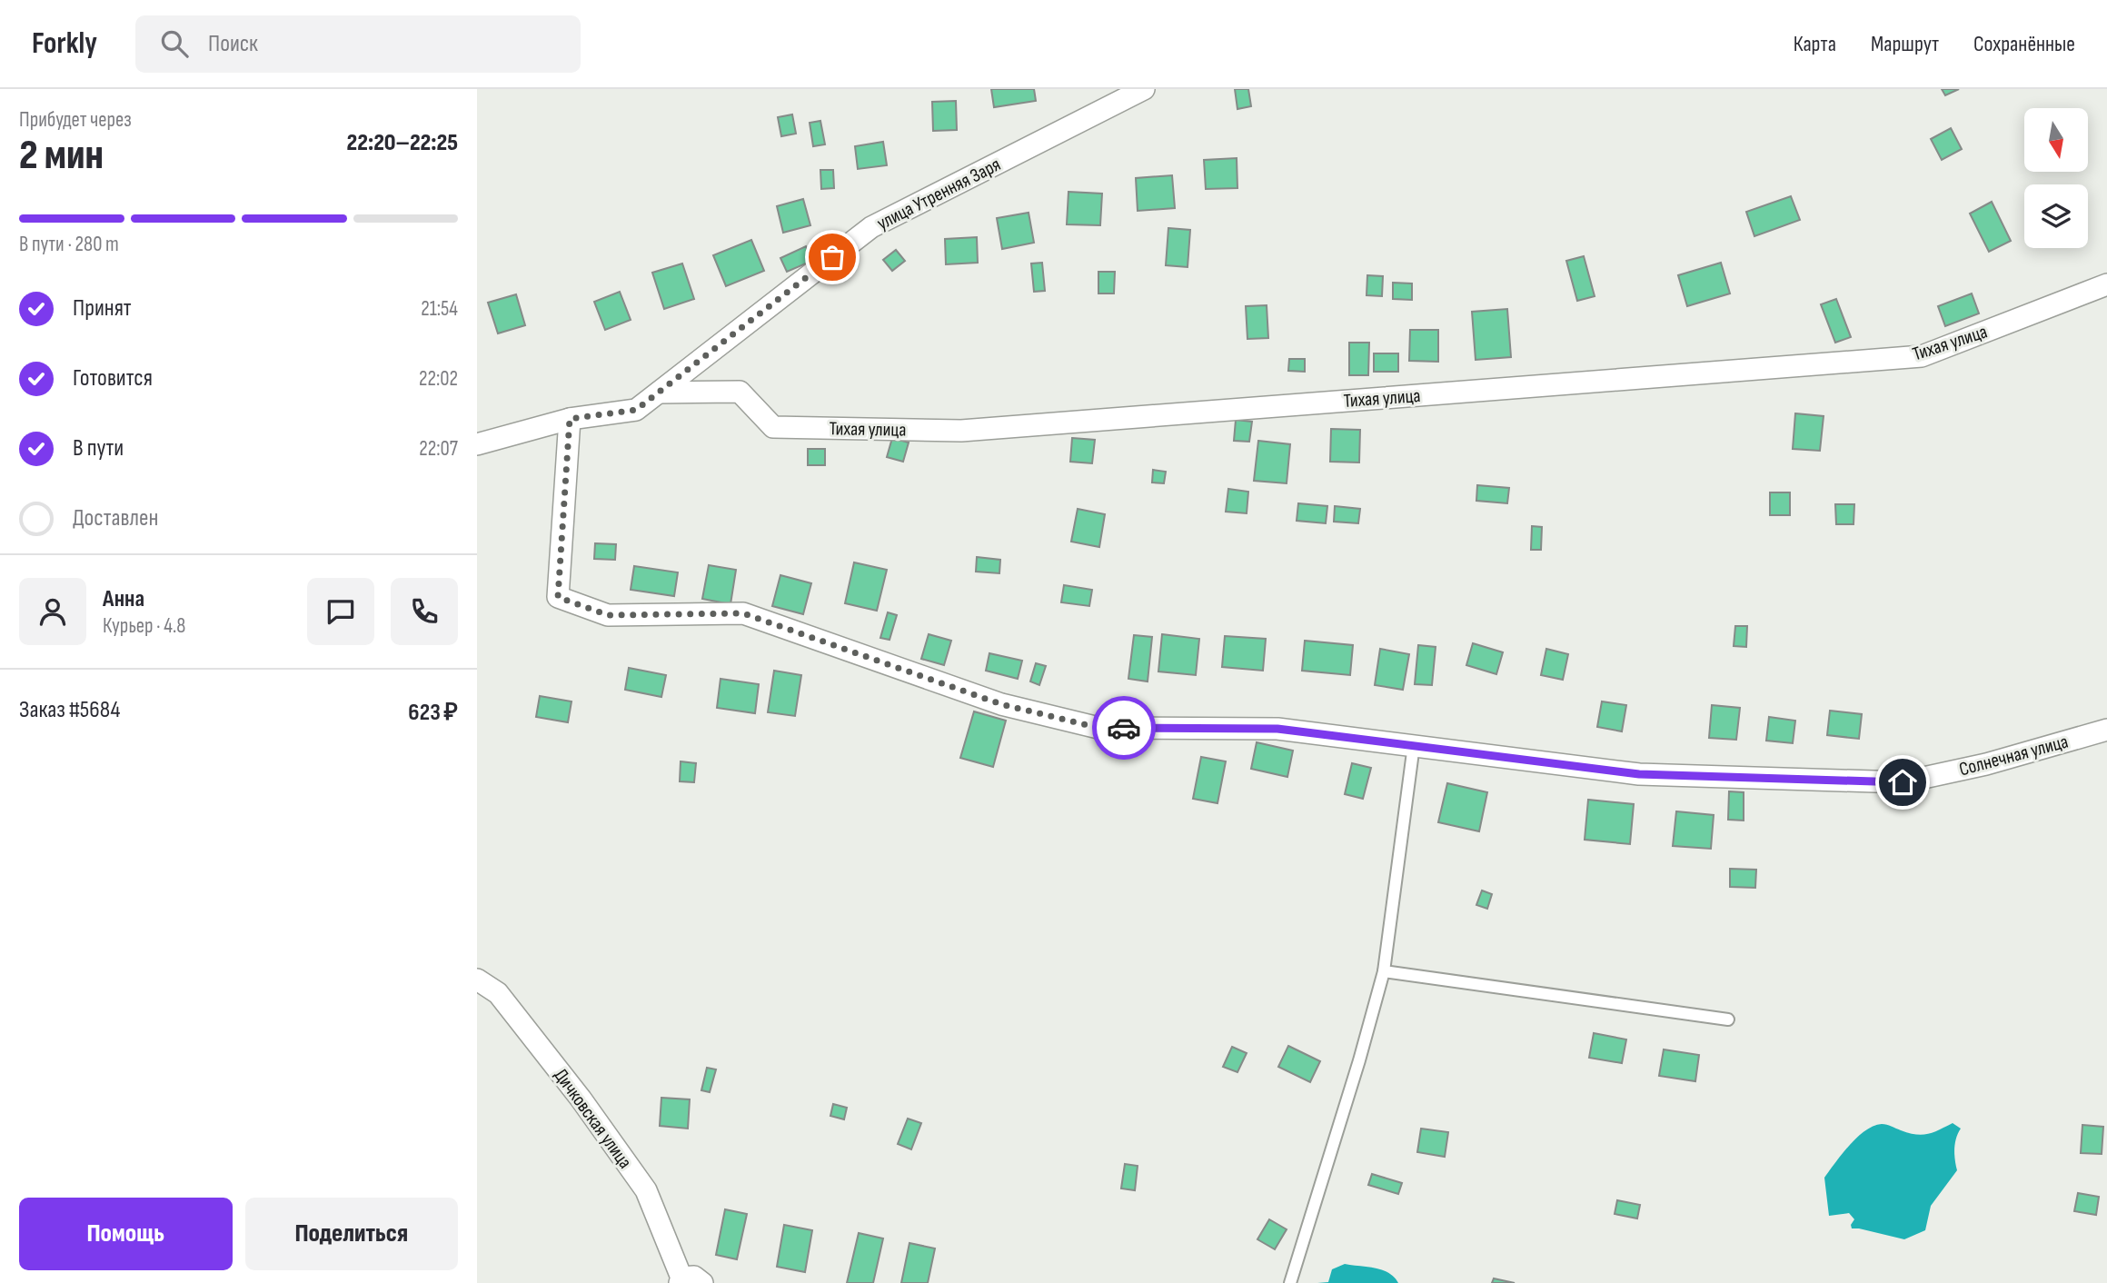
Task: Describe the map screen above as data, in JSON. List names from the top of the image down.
{
  "streets": {
    "street": [
      "улица Утренняя Заря",
      "Тихая улица",
      "Солнечная улица",
      "Дичковская улица"
    ]
  },
  "crossings": [
    ["улица Утренняя Заря", "Тихая улица"],
    ["улица Утренняя Заря", "Солнечная улица"]
  ],
  "north": "bottom",
  "page": {
    "header": "Forkly",
    "search": "Поиск",
    "nav": ["Карта", "Маршрут", "Сохранённые"],
    "heading": ["2 мин", "Прибудет через", "22:20–22:25"],
    "panel": [
      "Анна",
      "Курьер · 4.8",
      "Заказ #5684",
      "623 ₽"
    ],
    "bar": "В пути · 280 m",
    "list": [
      ["Принят", "21:54"],
      ["Готовится", "22:02"],
      ["В пути", "22:07"],
      "Доставлен"
    ],
    "buttons": ["Помощь", "Поделиться"]
  }
}
